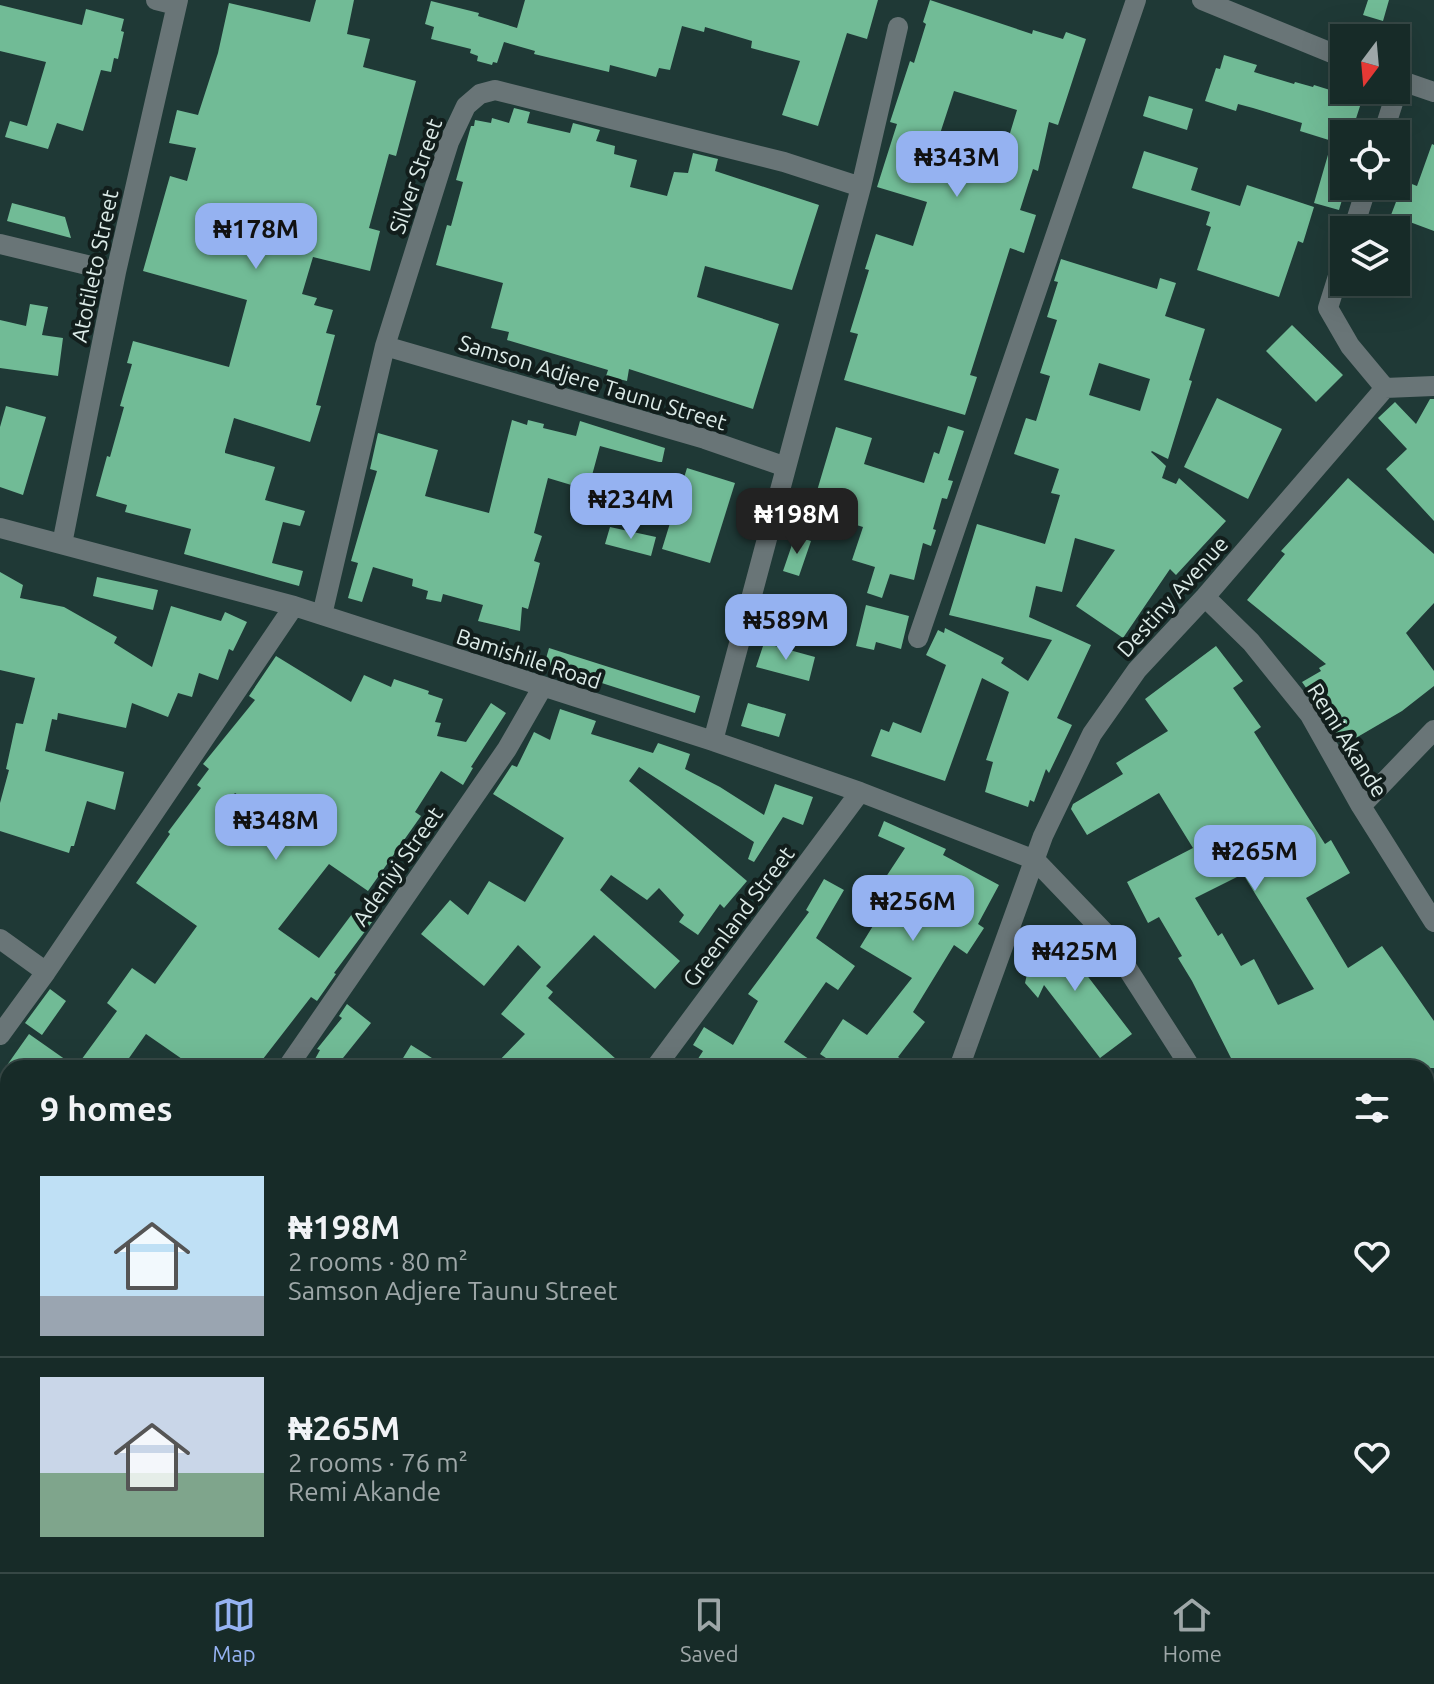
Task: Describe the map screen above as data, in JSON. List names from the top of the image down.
{
  "streets": {
    "street": [
      "Silver Street",
      "Atotileto Street",
      "Samson Adjere Taunu Street",
      "Destiny Avenue",
      "Bamishile Road",
      "Remi Akande",
      "Adeniyi Street",
      "Greenland Street"
    ]
  },
  "crossings": [
    ["Silver Street", "Samson Adjere Taunu Street"],
    ["Silver Street", "Bamishile Road"],
    ["Atotileto Street", "Bamishile Road"],
    ["Destiny Avenue", "Bamishile Road"],
    ["Destiny Avenue", "Remi Akande"],
    ["Bamishile Road", "Adeniyi Street"],
    ["Bamishile Road", "Greenland Street"]
  ],
  "north": "bottom",
  "page": {
    "price": [
      "₦343M",
      "₦178M",
      "₦234M",
      "₦198M",
      "₦589M",
      "₦348M",
      "₦265M",
      "₦256M",
      "₦425M"
    ],
    "heading": "9 homes",
    "list": [
      {
        "name": "₦198M",
        "note": "2 rooms · 80 m² · Samson Adjere Taunu Street"
      },
      {
        "name": "₦265M",
        "note": "2 rooms · 76 m² · Remi Akande"
      }
    ],
    "tabs": ["Map", "Saved", "Home"]
  }
}
